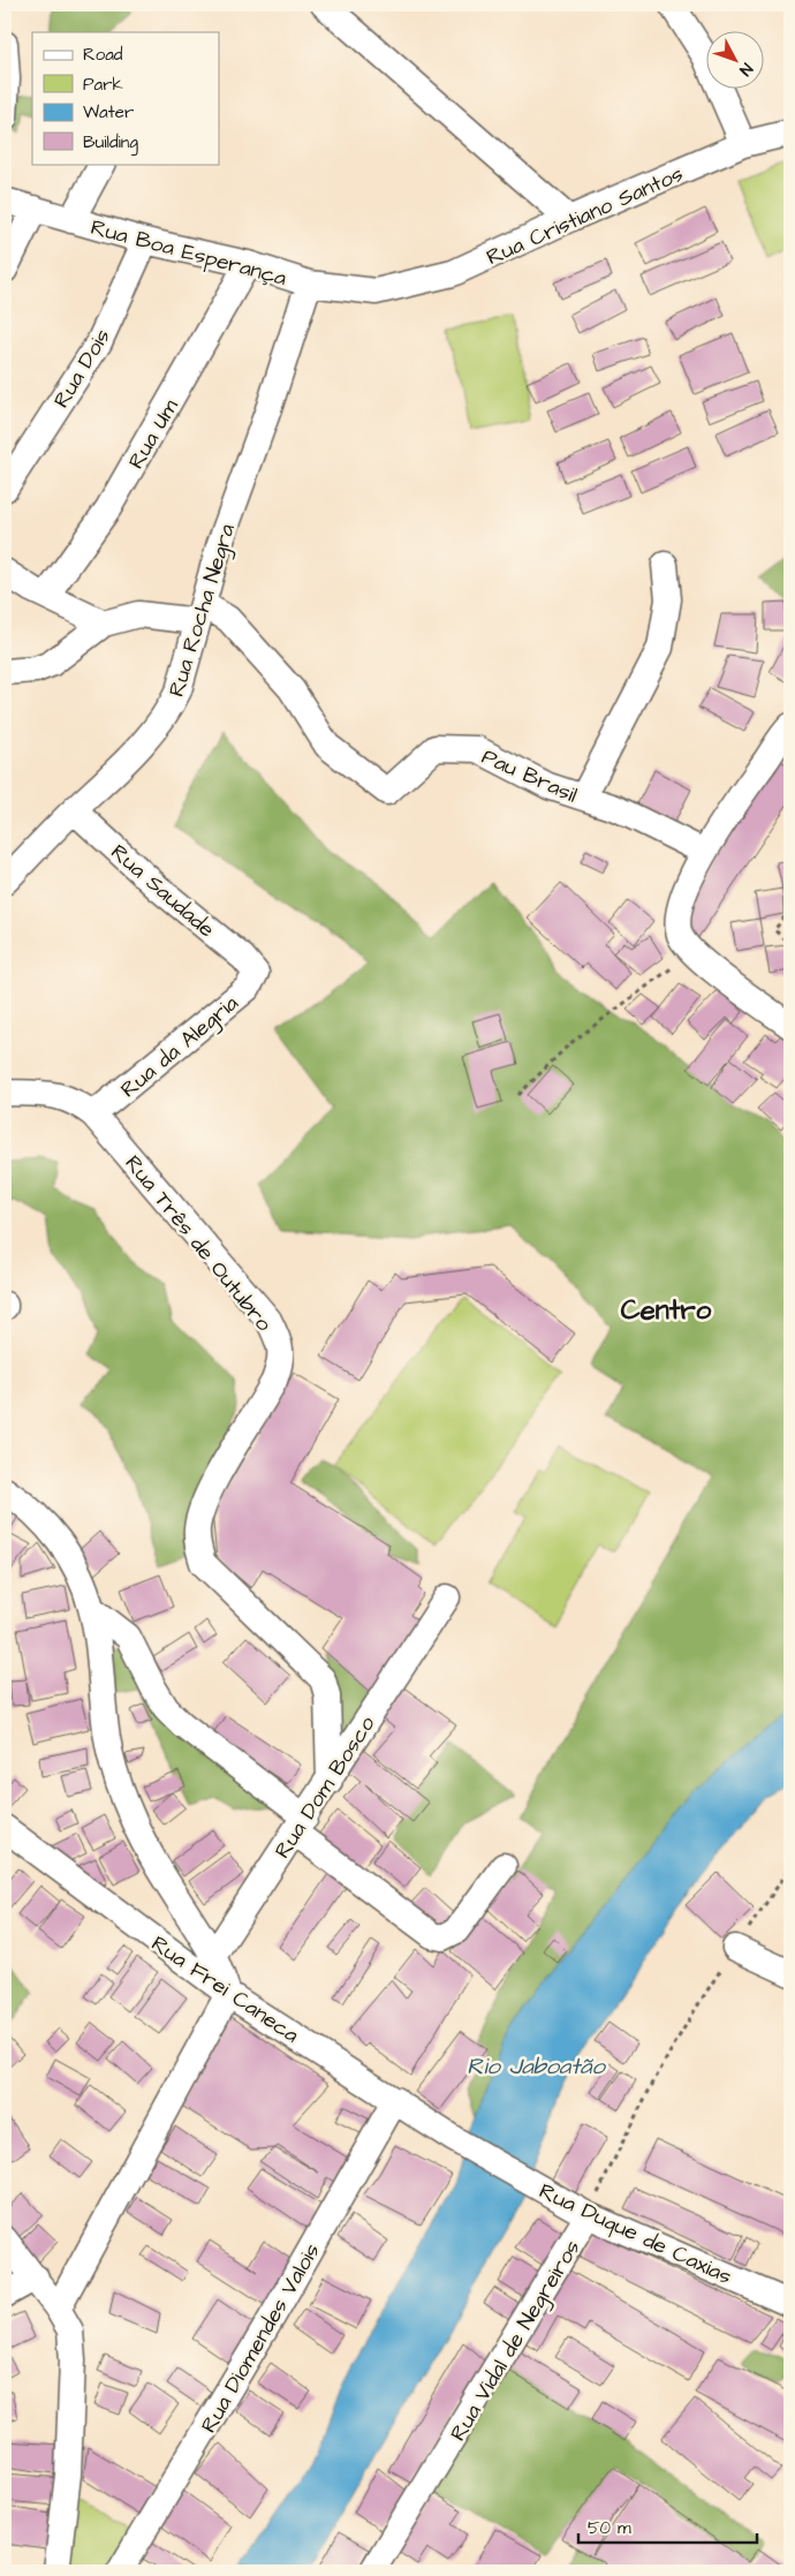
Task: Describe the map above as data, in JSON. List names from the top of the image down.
{
  "streets": {
    "street": [
      "Rua Cristiano Santos",
      "Rua Boa Esperança",
      "Rua Dois",
      "Rua Um",
      "Rua Rocha Negra",
      "Pau Brasil",
      "Rua Saudade",
      "Rua da Alegria",
      "Rua Três de Outubro",
      "Rua Dom Bosco",
      "Rua Frei Caneca",
      "Rua Duque de Caxias",
      "Rua Diomendes Valois",
      "Rua Vidal de Negreiros"
    ]
  },
  "crossings": [
    ["Rua Cristiano Santos", "Rua Boa Esperança"],
    ["Rua Boa Esperança", "Rua Dois"],
    ["Rua Boa Esperança", "Rua Um"],
    ["Rua Boa Esperança", "Rua Rocha Negra"],
    ["Rua Rocha Negra", "Pau Brasil"],
    ["Rua Rocha Negra", "Rua Saudade"],
    ["Rua Saudade", "Rua da Alegria"],
    ["Rua da Alegria", "Rua Três de Outubro"],
    ["Rua Três de Outubro", "Rua Dom Bosco"],
    ["Rua Dom Bosco", "Rua Frei Caneca"],
    ["Rua Frei Caneca", "Rua Duque de Caxias"],
    ["Rua Frei Caneca", "Rua Diomendes Valois"],
    ["Rua Duque de Caxias", "Rua Vidal de Negreiros"]
  ],
  "districts": ["Centro"],
  "water": ["Rio Jaboatão"],
  "legend": [
    "Road",
    "Park",
    "Water",
    "Building"
  ],
  "scale_bar": "50 m",
  "north": "bottom right"
}
